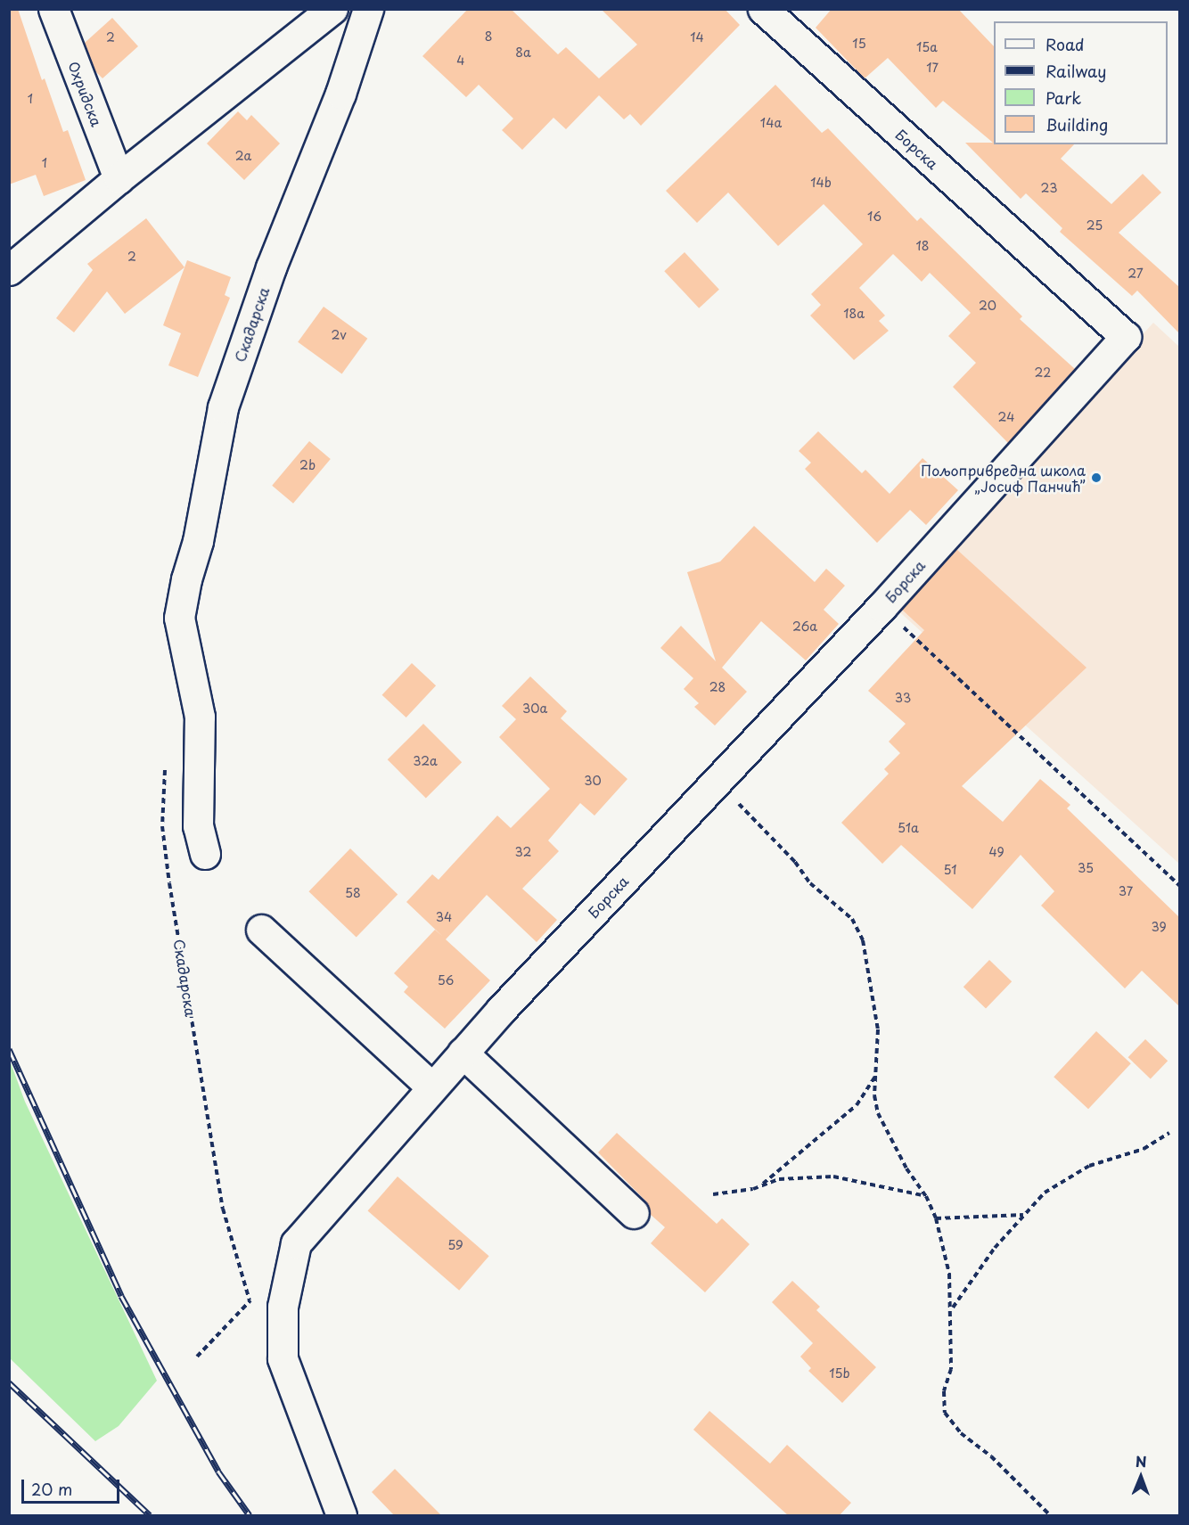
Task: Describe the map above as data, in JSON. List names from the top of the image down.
{
  "streets": {
    "street": ["Охридска", "Борска", "Скадарска"]
  },
  "places": ["Пољопривредна школа „Јосиф Панчић”"],
  "house_numbers": [
    "8",
    "2",
    "14",
    "15",
    "15a",
    "8a",
    "4",
    "17",
    "1",
    "14a",
    "2a",
    "1",
    "14b",
    "23",
    "16",
    "25",
    "18",
    "2",
    "27",
    "20",
    "18a",
    "2v",
    "22",
    "24",
    "2b",
    "26a",
    "28",
    "33",
    "30a",
    "32a",
    "30",
    "51a",
    "32",
    "49",
    "35",
    "51",
    "37",
    "58",
    "34",
    "39",
    "56",
    "59",
    "15b"
  ],
  "legend": [
    "Road",
    "Railway",
    "Park",
    "Building"
  ],
  "scale_bar": "20 m",
  "north": "top"
}
